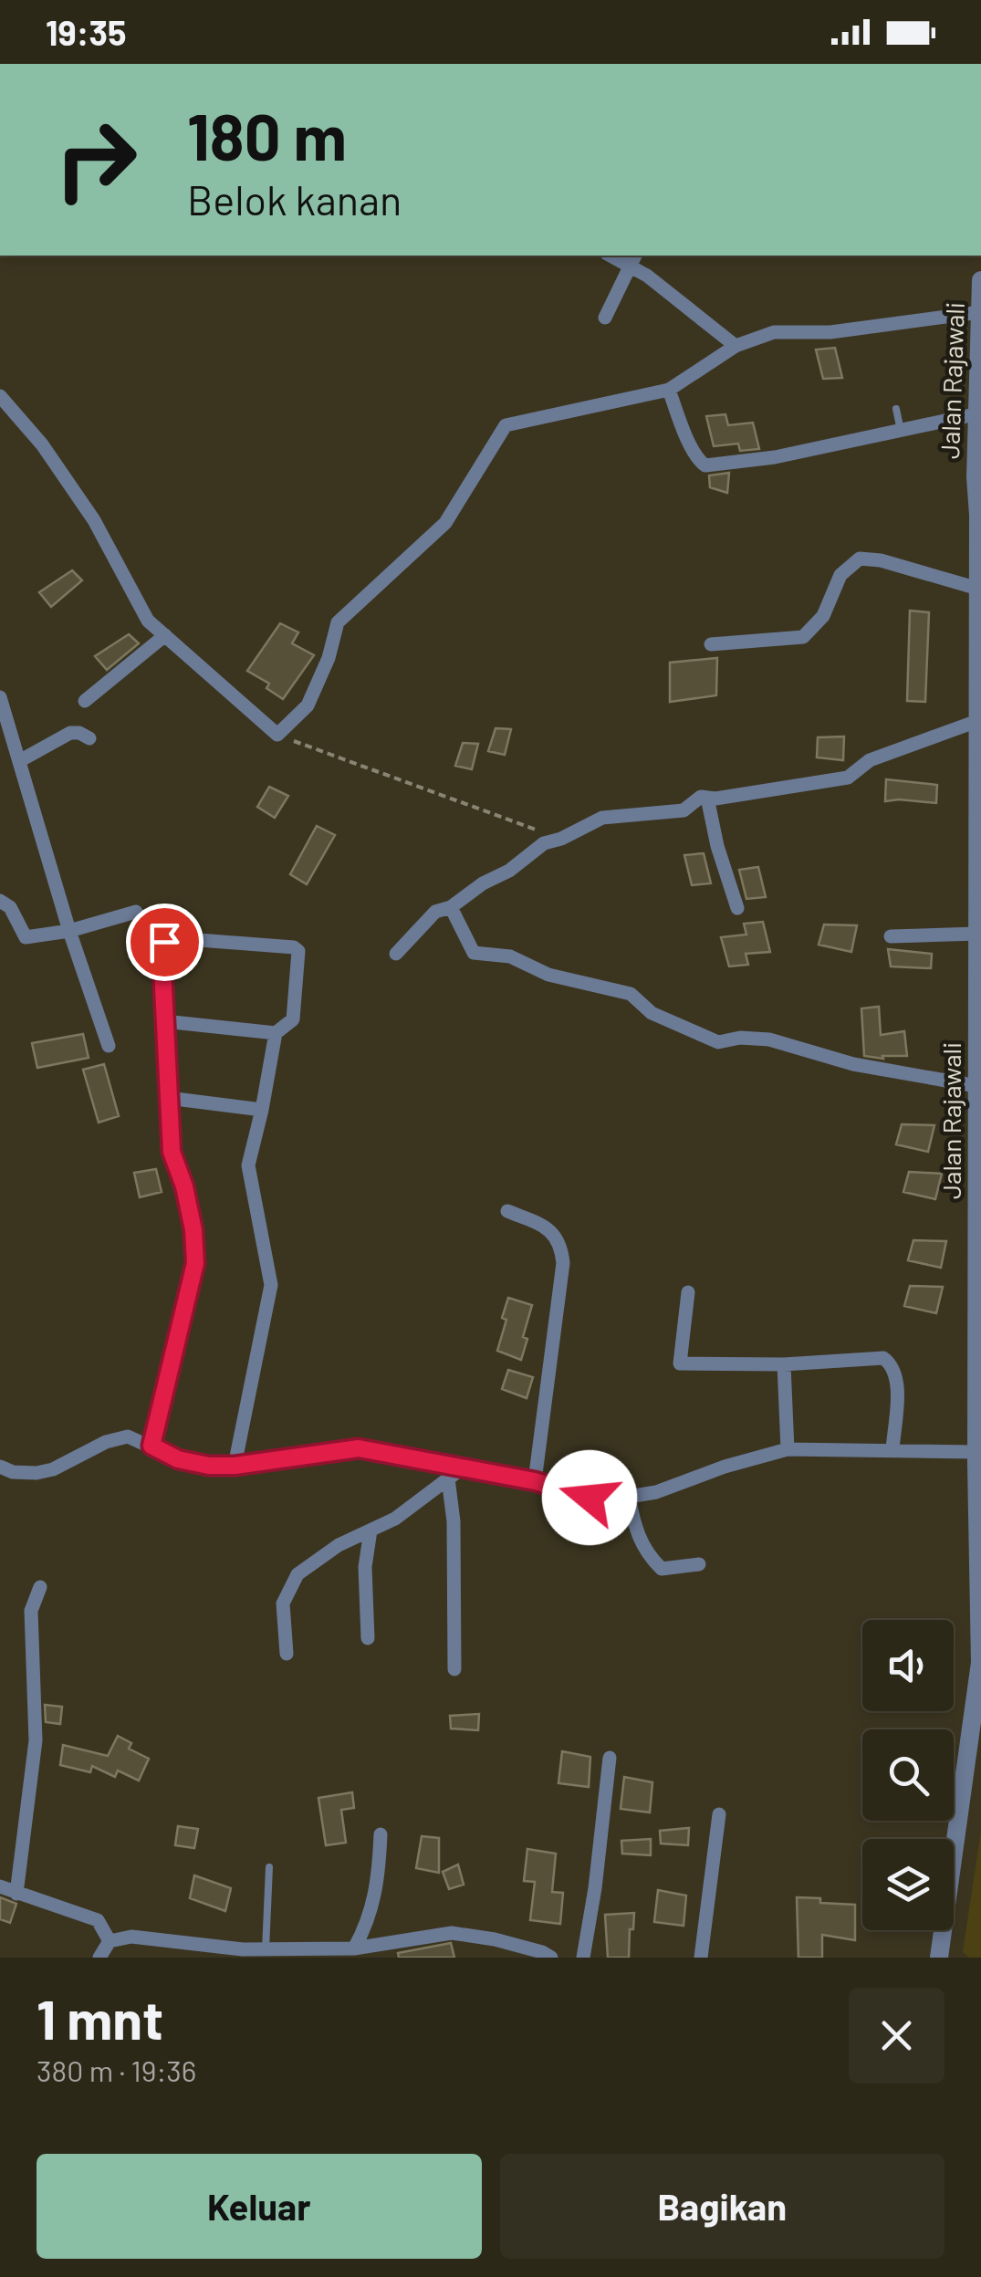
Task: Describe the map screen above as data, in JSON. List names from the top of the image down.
{
  "streets": {
    "street": ["Jalan Rajawali"]
  },
  "page": {
    "status": "19:35",
    "turn": ["180 m", "Belok kanan"],
    "heading": ["1 mnt", "380 m · 19:36"],
    "buttons": ["Keluar", "Bagikan"]
  }
}
